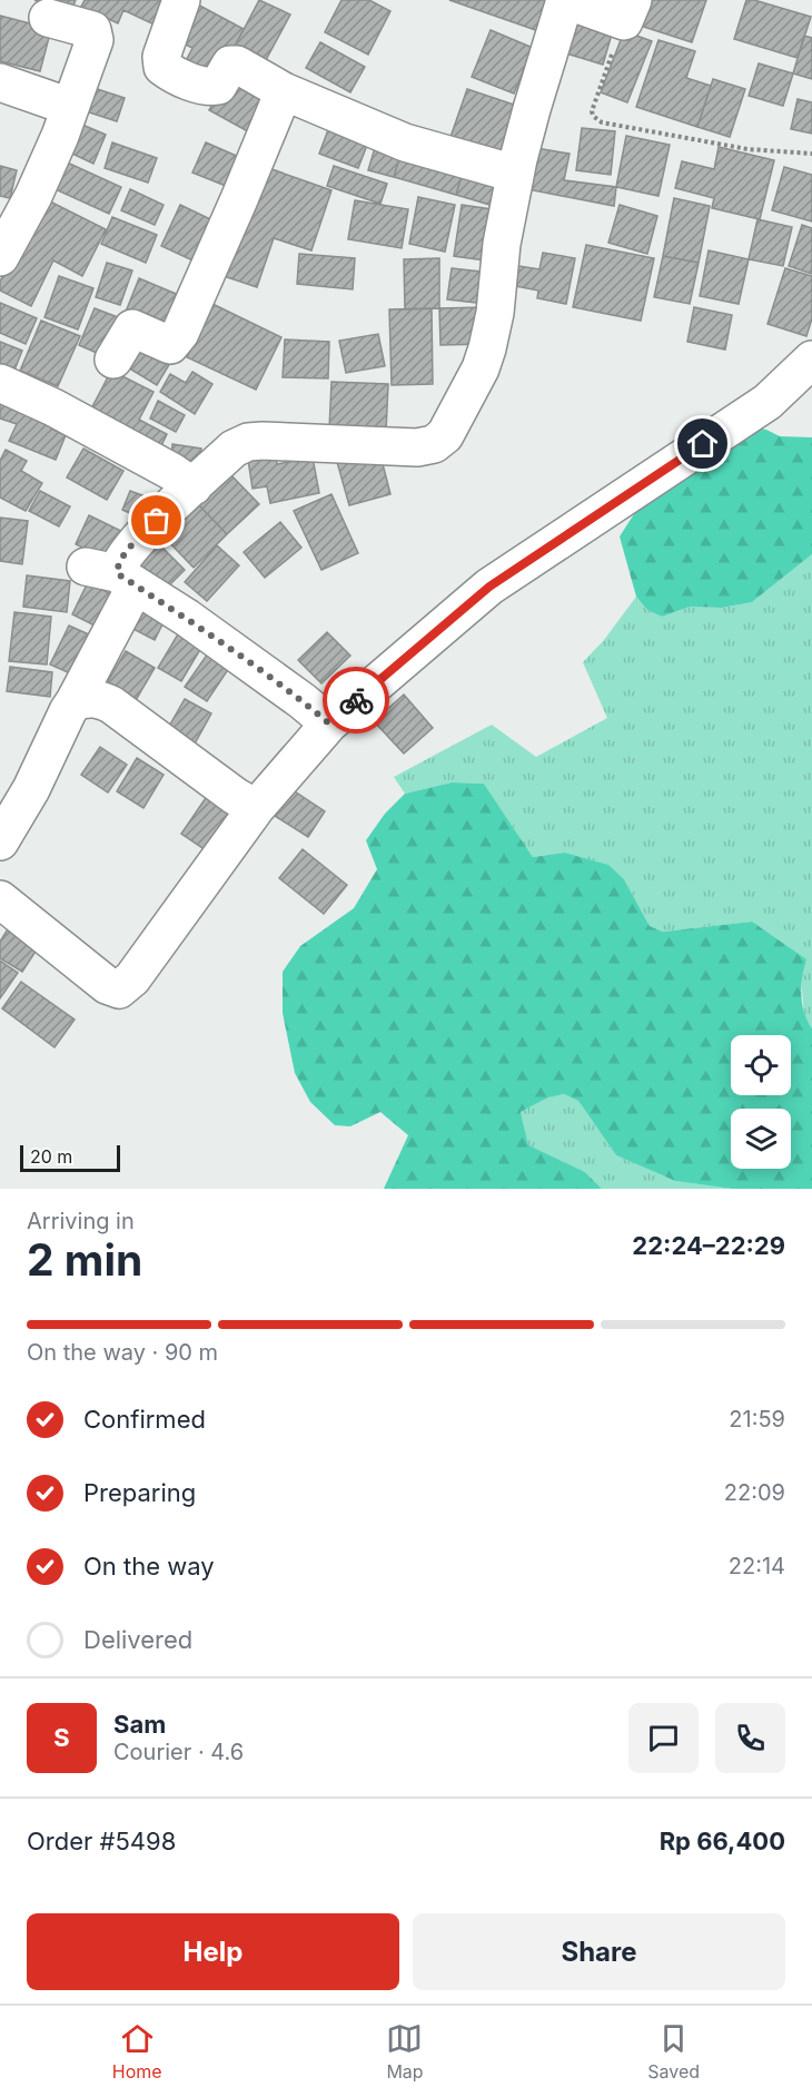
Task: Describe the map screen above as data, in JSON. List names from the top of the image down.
{
  "scale_bar": "20 m",
  "page": {
    "scale": "20 m",
    "heading": ["2 min", "Arriving in", "22:24–22:29"],
    "panel": [
      "Sam",
      "Courier · 4.6",
      "Order #5498",
      "Rp 66,400"
    ],
    "bar": "On the way · 90 m",
    "list": [
      ["Confirmed", "21:59"],
      ["Preparing", "22:09"],
      ["On the way", "22:14"],
      "Delivered"
    ],
    "round": "S",
    "buttons": ["Help", "Share"],
    "tabs": ["Home", "Map", "Saved"]
  }
}
